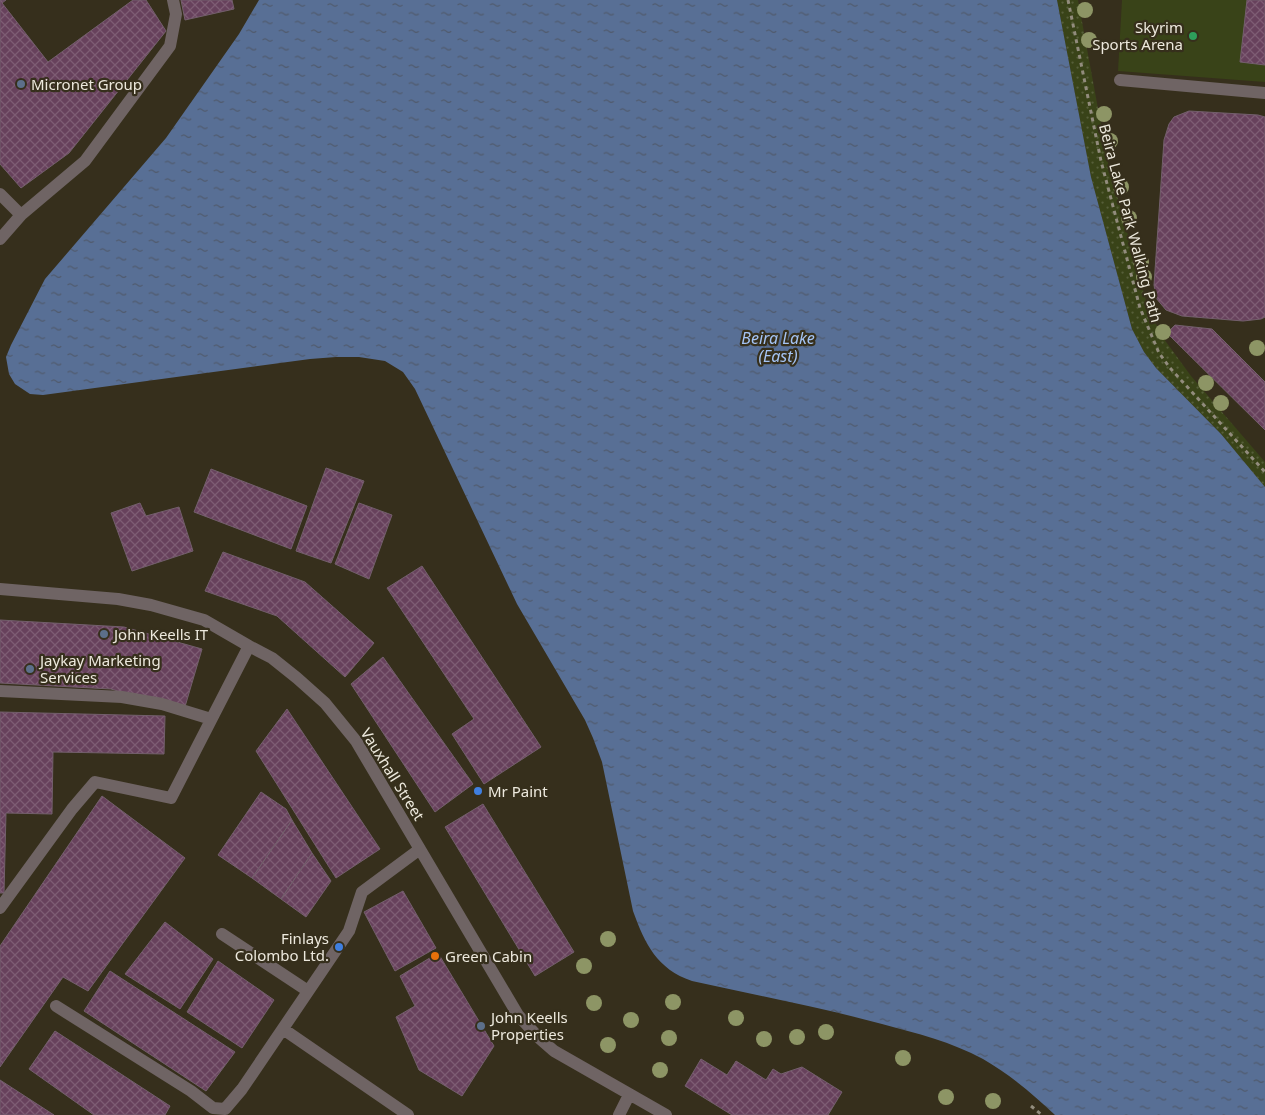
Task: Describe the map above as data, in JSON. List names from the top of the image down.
{
  "streets": {
    "street": ["Vauxhall Street"],
    "path": ["Beira Lake Park Walking Path"]
  },
  "water": ["Beira Lake (East)"],
  "places": [
    "Skyrim Sports Arena",
    "Micronet Group",
    "John Keells IT",
    "Jaykay Marketing Services",
    "Mr Paint",
    "Finlays Colombo Ltd.",
    "Green Cabin",
    "John Keells Properties"
  ]
}
